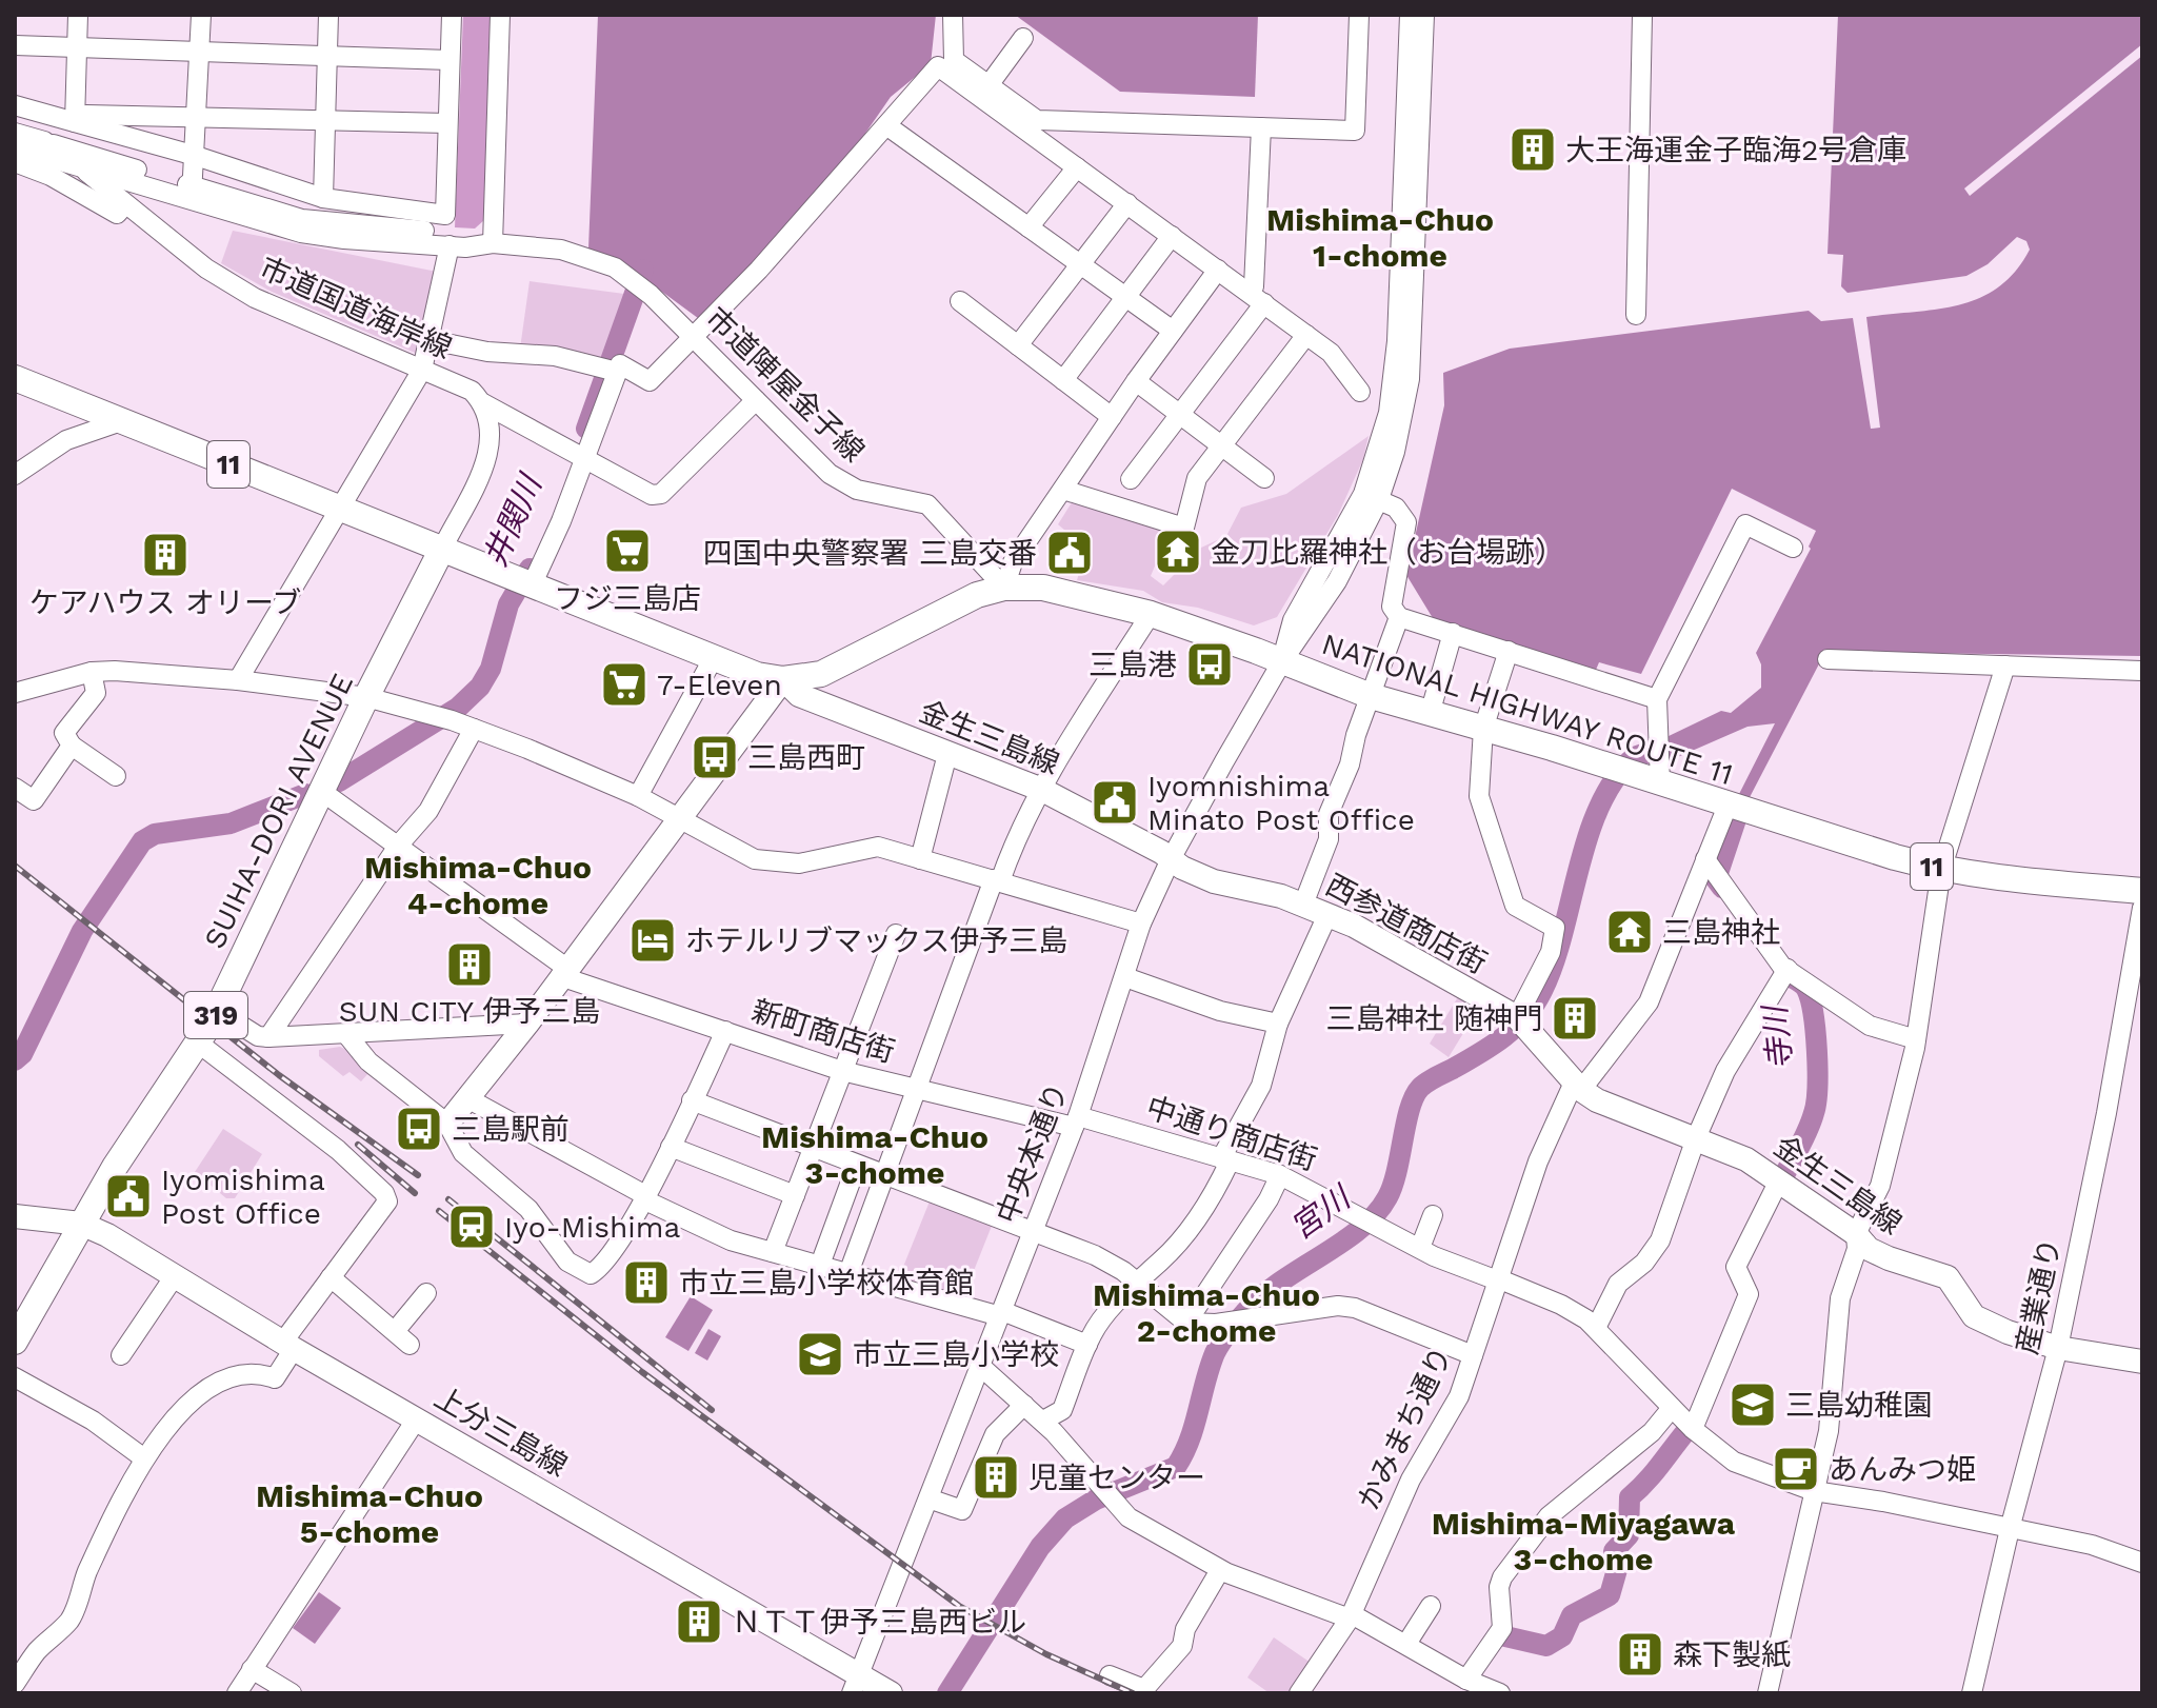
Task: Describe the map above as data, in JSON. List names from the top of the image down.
{
  "streets": {
    "highway": [
      "11",
      "NATIONAL HIGHWAY ROUTE 11",
      "SUIHA-DORI AVENUE",
      "319"
    ],
    "main road": ["金生三島線", "西参道商店街", "上分三島線"],
    "street": [
      "市道国道海岸線",
      "市道陣屋金子線",
      "新町商店街",
      "中通り商店街",
      "中央本通り",
      "産業通り",
      "かみまち通り"
    ]
  },
  "crossings": [
    ["市道国道海岸線", "市道陣屋金子線"],
    ["市道陣屋金子線", "NATIONAL HIGHWAY ROUTE 11"],
    ["NATIONAL HIGHWAY ROUTE 11", "金生三島線"],
    ["NATIONAL HIGHWAY ROUTE 11", "SUIHA-DORI AVENUE"],
    ["NATIONAL HIGHWAY ROUTE 11", "中央本通り"],
    ["NATIONAL HIGHWAY ROUTE 11", "かみまち通り"],
    ["金生三島線", "西参道商店街"],
    ["金生三島線", "中央本通り"],
    ["金生三島線", "産業通り"],
    ["金生三島線", "かみまち通り"],
    ["SUIHA-DORI AVENUE", "319"],
    ["SUIHA-DORI AVENUE", "新町商店街"],
    ["SUIHA-DORI AVENUE", "上分三島線"],
    ["西参道商店街", "中央本通り"],
    ["319", "上分三島線"],
    ["新町商店街", "中通り商店街"],
    ["新町商店街", "中央本通り"],
    ["中通り商店街", "中央本通り"],
    ["中通り商店街", "産業通り"],
    ["中通り商店街", "かみまち通り"],
    ["中央本通り", "上分三島線"]
  ],
  "districts": [
    "Mishima-Chuo 1-chome",
    "Mishima-Chuo 4-chome",
    "Mishima-Chuo 3-chome",
    "Mishima-Chuo 2-chome",
    "Mishima-Chuo 5-chome",
    "Mishima-Miyagawa 3-chome"
  ],
  "water": ["井関川", "寺川", "宮川"],
  "places": {
    "building": [
      "大王海運金子臨海2号倉庫",
      "ケアハウス オリーブ",
      "SUN CITY 伊予三島",
      "三島神社 随神門",
      "市立三島小学校体育館",
      "児童センター",
      "ＮＴＴ伊予三島西ビル",
      "森下製紙"
    ],
    "supermarket": ["フジ三島店", "7-Eleven"],
    "temple": ["金刀比羅神社（お台場跡）", "三島神社"],
    "public building": ["四国中央警察署 三島交番", "Iyomnishima Minato Post Office", "Iyomishima Post Office"],
    "bus stop": ["三島港", "三島西町", "三島駅前"],
    "hotel": ["ホテルリブマックス伊予三島"],
    "station": ["Iyo-Mishima"],
    "school or university": ["市立三島小学校", "三島幼稚園"],
    "cafe": ["あんみつ姫"]
  }
}
